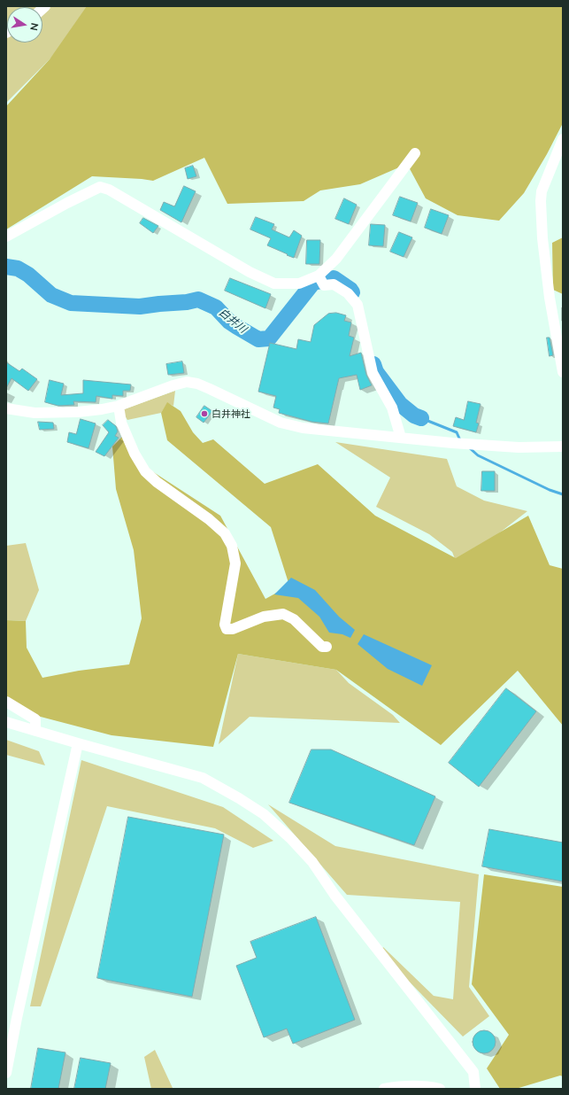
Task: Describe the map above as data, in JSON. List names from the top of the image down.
{
  "water": ["白井川"],
  "places": ["白井神社"],
  "north": "right"
}
